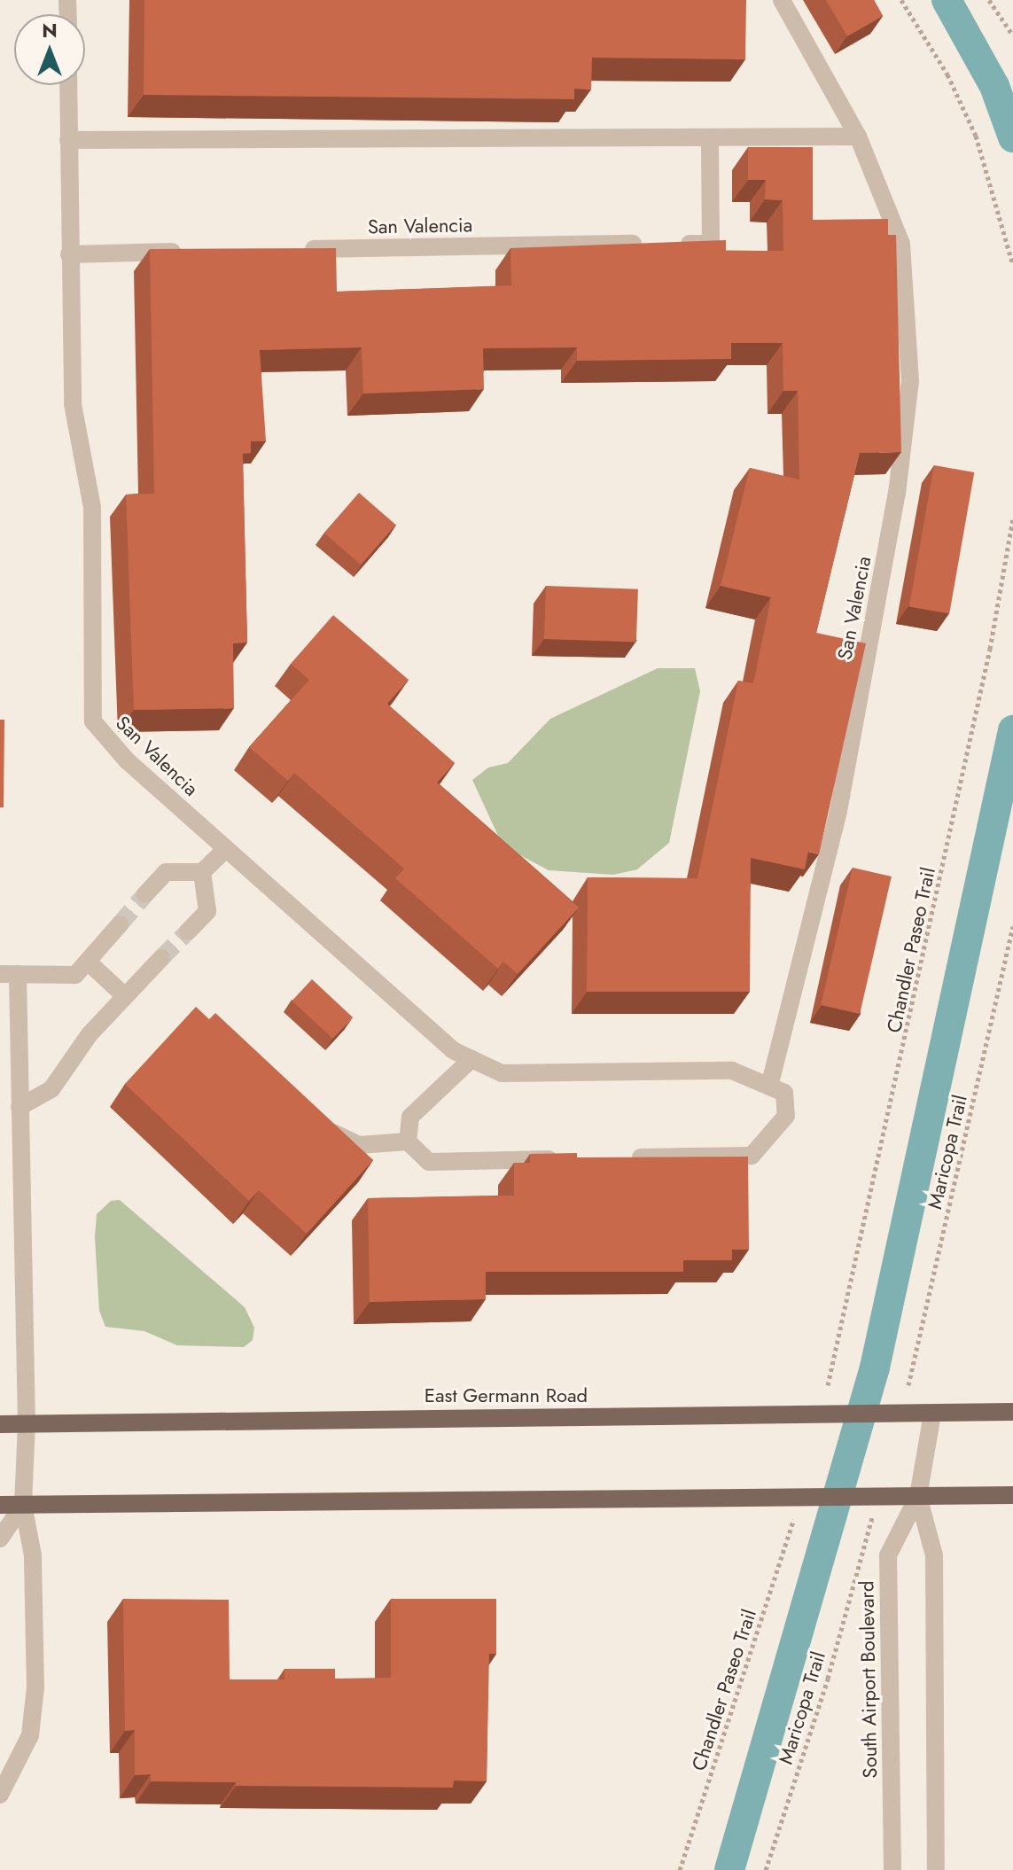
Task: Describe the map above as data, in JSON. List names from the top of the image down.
{
  "streets": {
    "main road": ["East Germann Road"],
    "street": ["San Valencia", "South Airport Boulevard"],
    "path": ["Chandler Paseo Trail", "Maricopa Trail"]
  },
  "crossings": [
    ["East Germann Road", "South Airport Boulevard"]
  ],
  "north": "top"
}
